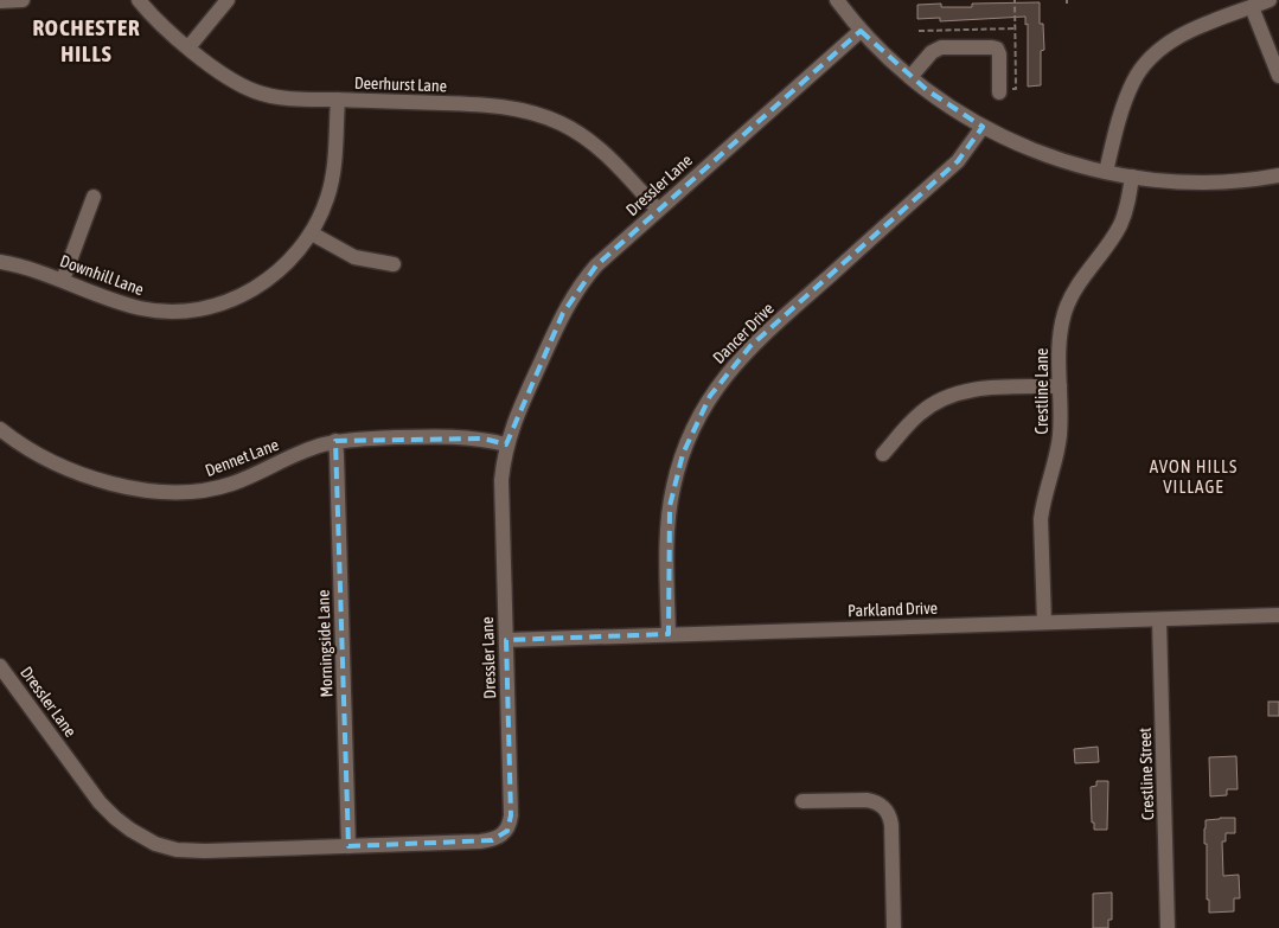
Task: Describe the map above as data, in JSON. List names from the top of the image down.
{
  "streets": {
    "street": [
      "Deerhurst Lane",
      "Dressler Lane",
      "Downhill Lane",
      "Dancer Drive",
      "Crestline Lane",
      "Dennet Lane",
      "Parkland Drive",
      "Morningside Lane",
      "Crestline Street"
    ]
  },
  "crossings": [
    ["Deerhurst Lane", "Dressler Lane"],
    ["Deerhurst Lane", "Downhill Lane"],
    ["Dressler Lane", "Dennet Lane"],
    ["Dressler Lane", "Parkland Drive"],
    ["Dressler Lane", "Morningside Lane"],
    ["Dancer Drive", "Parkland Drive"],
    ["Crestline Lane", "Parkland Drive"],
    ["Dennet Lane", "Morningside Lane"],
    ["Parkland Drive", "Crestline Street"]
  ],
  "districts": ["ROCHESTER HILLS", "AVON HILLS VILLAGE"]
}
